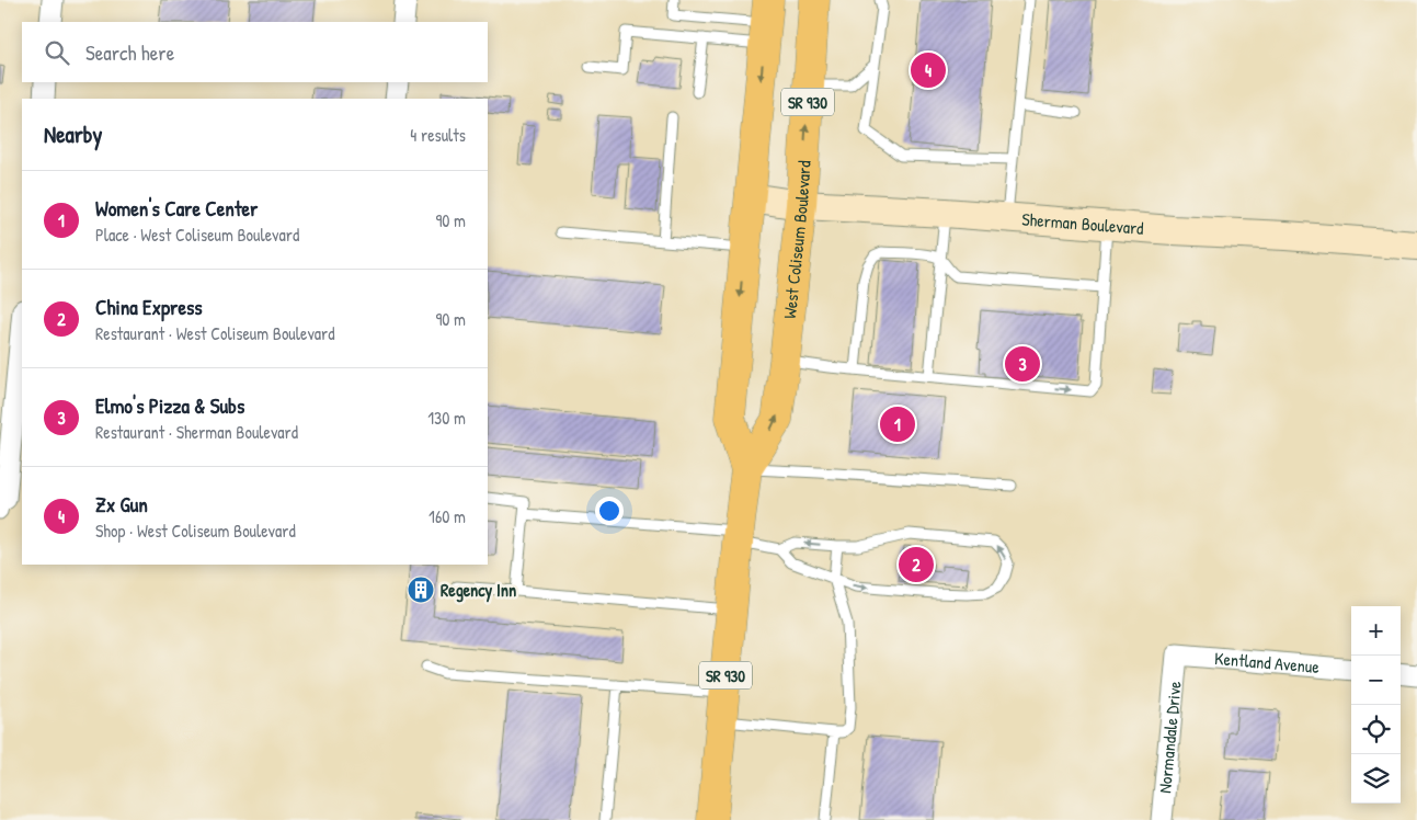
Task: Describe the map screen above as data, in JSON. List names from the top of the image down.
{
  "streets": {
    "highway": ["SR 930", "West Coliseum Boulevard"],
    "main road": ["Sherman Boulevard"],
    "street": ["Kentland Avenue", "Normandale Drive"]
  },
  "crossings": [
    ["Sherman Boulevard", "West Coliseum Boulevard"],
    ["Kentland Avenue", "Normandale Drive"]
  ],
  "places": {
    "building": ["Regency Inn"]
  },
  "page": {
    "search": "Search here",
    "pins": [
      "4",
      "3",
      "1",
      "2"
    ],
    "heading": ["Nearby", "4 results"],
    "list": [
      {
        "mark": "1",
        "name": "Women's Care Center",
        "note": "Place · West Coliseum Boulevard",
        "value": "90 m"
      },
      {
        "mark": "2",
        "name": "China Express",
        "note": "Restaurant · West Coliseum Boulevard",
        "value": "90 m"
      },
      {
        "mark": "3",
        "name": "Elmo's Pizza & Subs",
        "note": "Restaurant · Sherman Boulevard",
        "value": "130 m"
      },
      {
        "mark": "4",
        "name": "Zx Gun",
        "note": "Shop · West Coliseum Boulevard",
        "value": "160 m"
      }
    ],
    "map_buttons": ["+", "−"]
  }
}
